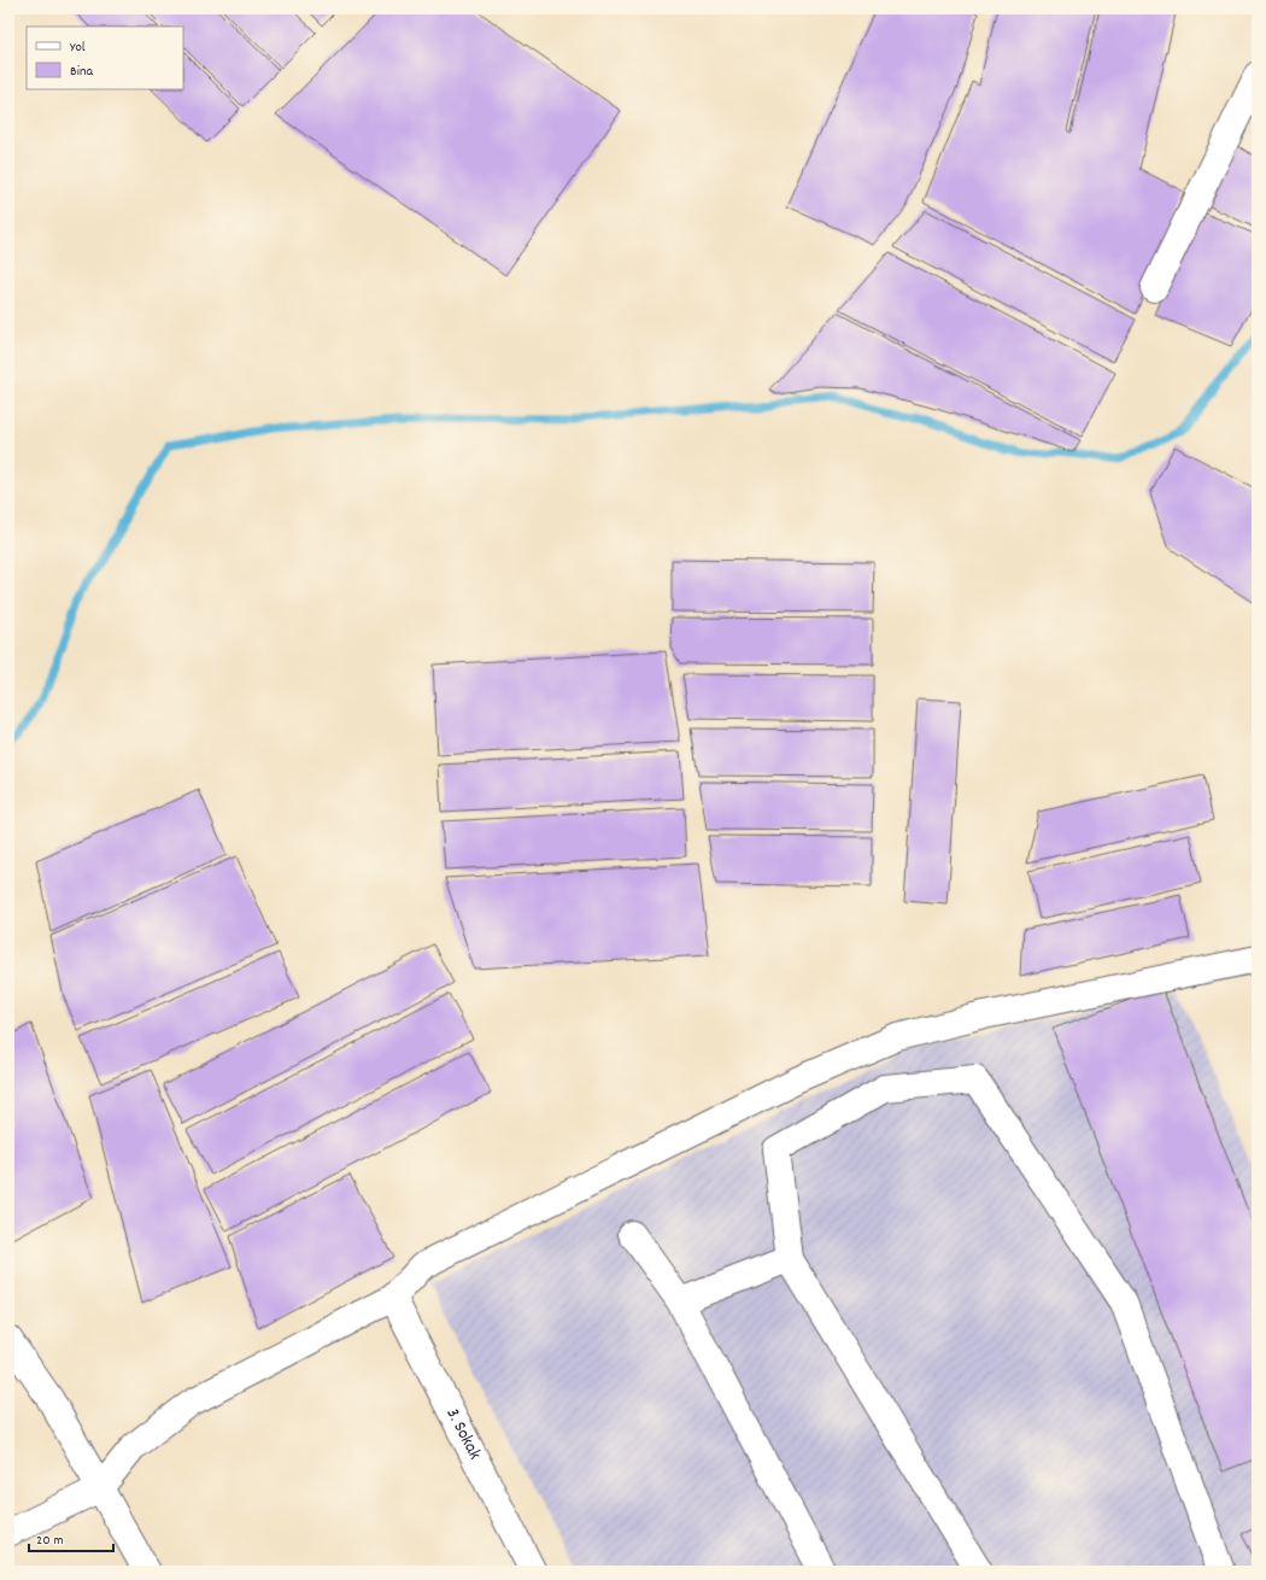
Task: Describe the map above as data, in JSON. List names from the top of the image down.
{
  "streets": {
    "street": ["3. Sokak"]
  },
  "legend": ["Yol", "Bina"],
  "scale_bar": "20 m"
}
